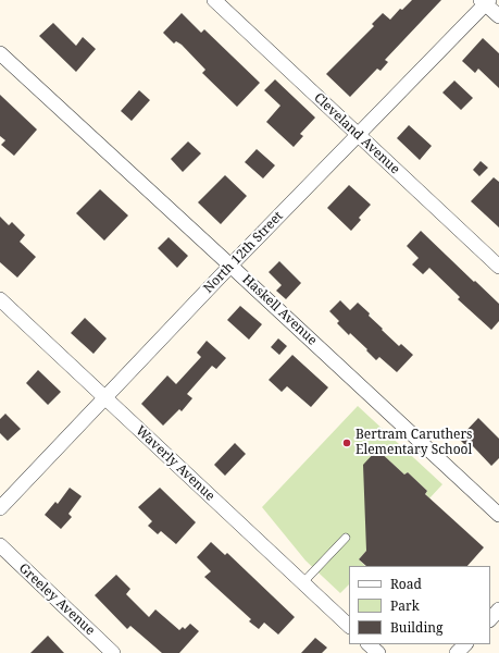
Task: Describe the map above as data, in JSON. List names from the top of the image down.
{
  "streets": {
    "street": [
      "Cleveland Avenue",
      "North 12th Street",
      "Haskell Avenue",
      "Waverly Avenue",
      "Greeley Avenue"
    ]
  },
  "crossings": [
    ["Cleveland Avenue", "North 12th Street"],
    ["North 12th Street", "Haskell Avenue"],
    ["North 12th Street", "Waverly Avenue"]
  ],
  "places": ["Bertram Caruthers Elementary School"],
  "legend": ["Road", "Park", "Building"]
}
